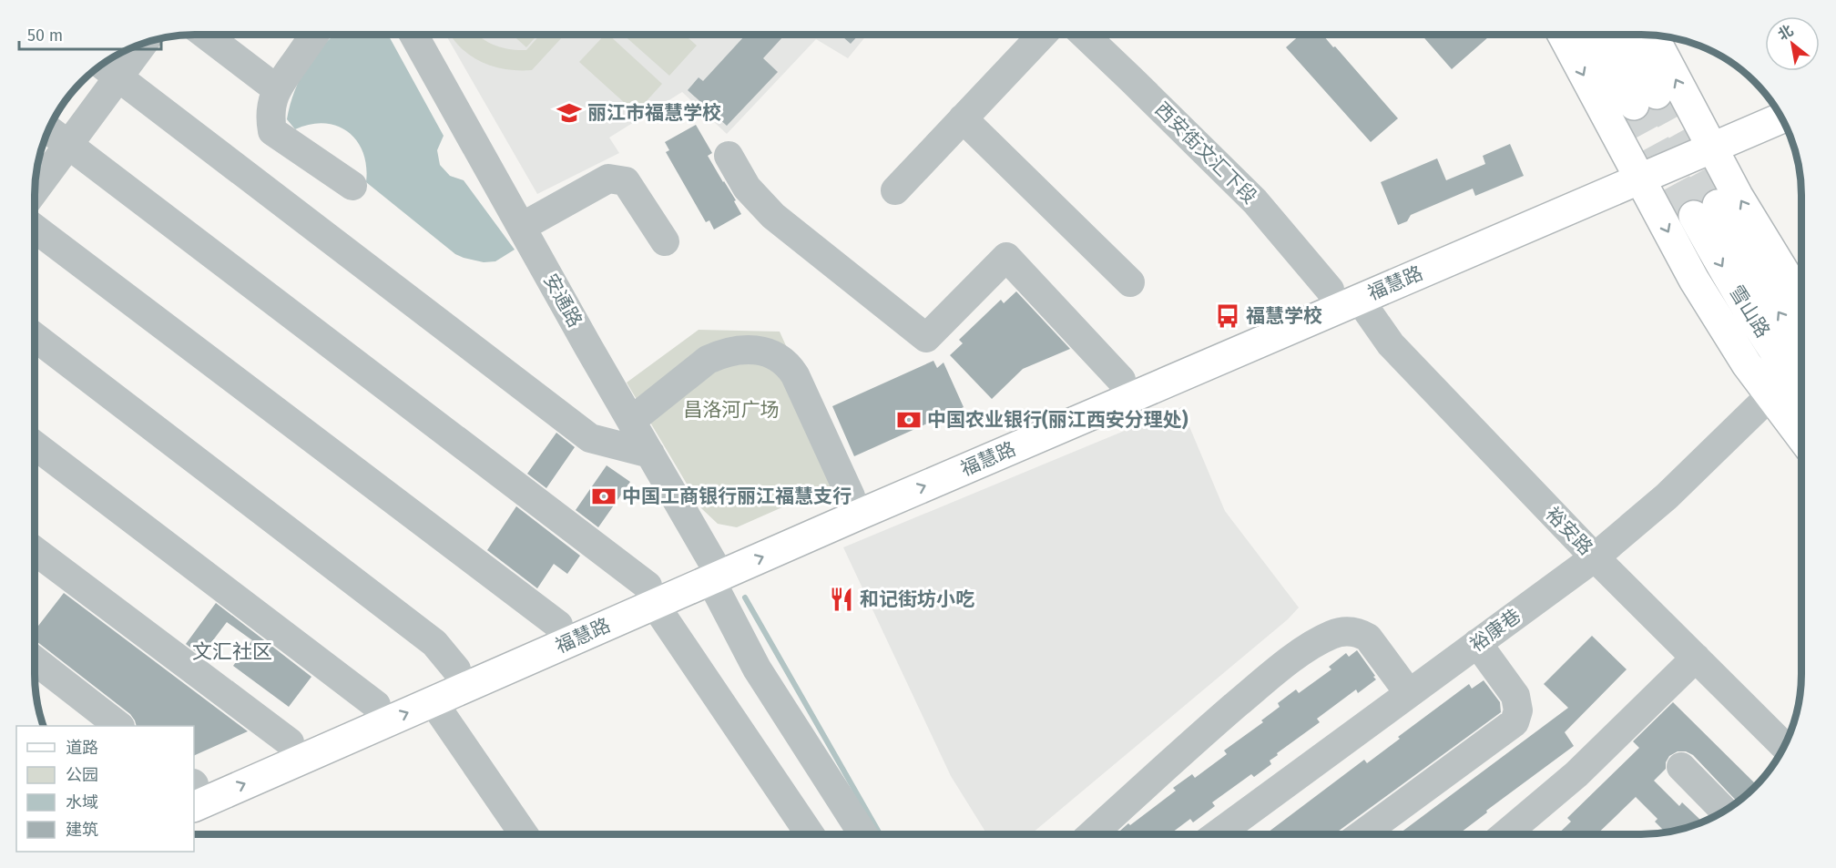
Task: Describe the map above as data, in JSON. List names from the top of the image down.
{
  "streets": {
    "main road": ["福慧路", "雪山路"],
    "street": [
      "西安街文汇下段",
      "安通路",
      "裕安路",
      "裕康巷"
    ]
  },
  "crossings": [
    ["西安街文汇下段", "福慧路"],
    ["福慧路", "安通路"],
    ["福慧路", "裕安路"],
    ["裕安路", "裕康巷"]
  ],
  "districts": ["文汇社区"],
  "parks": ["昌洛河广场"],
  "places": {
    "school or university": ["丽江市福慧学校"],
    "bus stop": ["福慧学校"],
    "bank": ["中国农业银行(丽江西安分理处)", "中国工商银行丽江福慧支行"],
    "restaurant": ["和记街坊小吃"]
  },
  "legend": [
    "道路",
    "公园",
    "水域",
    "建筑"
  ],
  "scale_bar": "50 m",
  "north": "top left"
}
